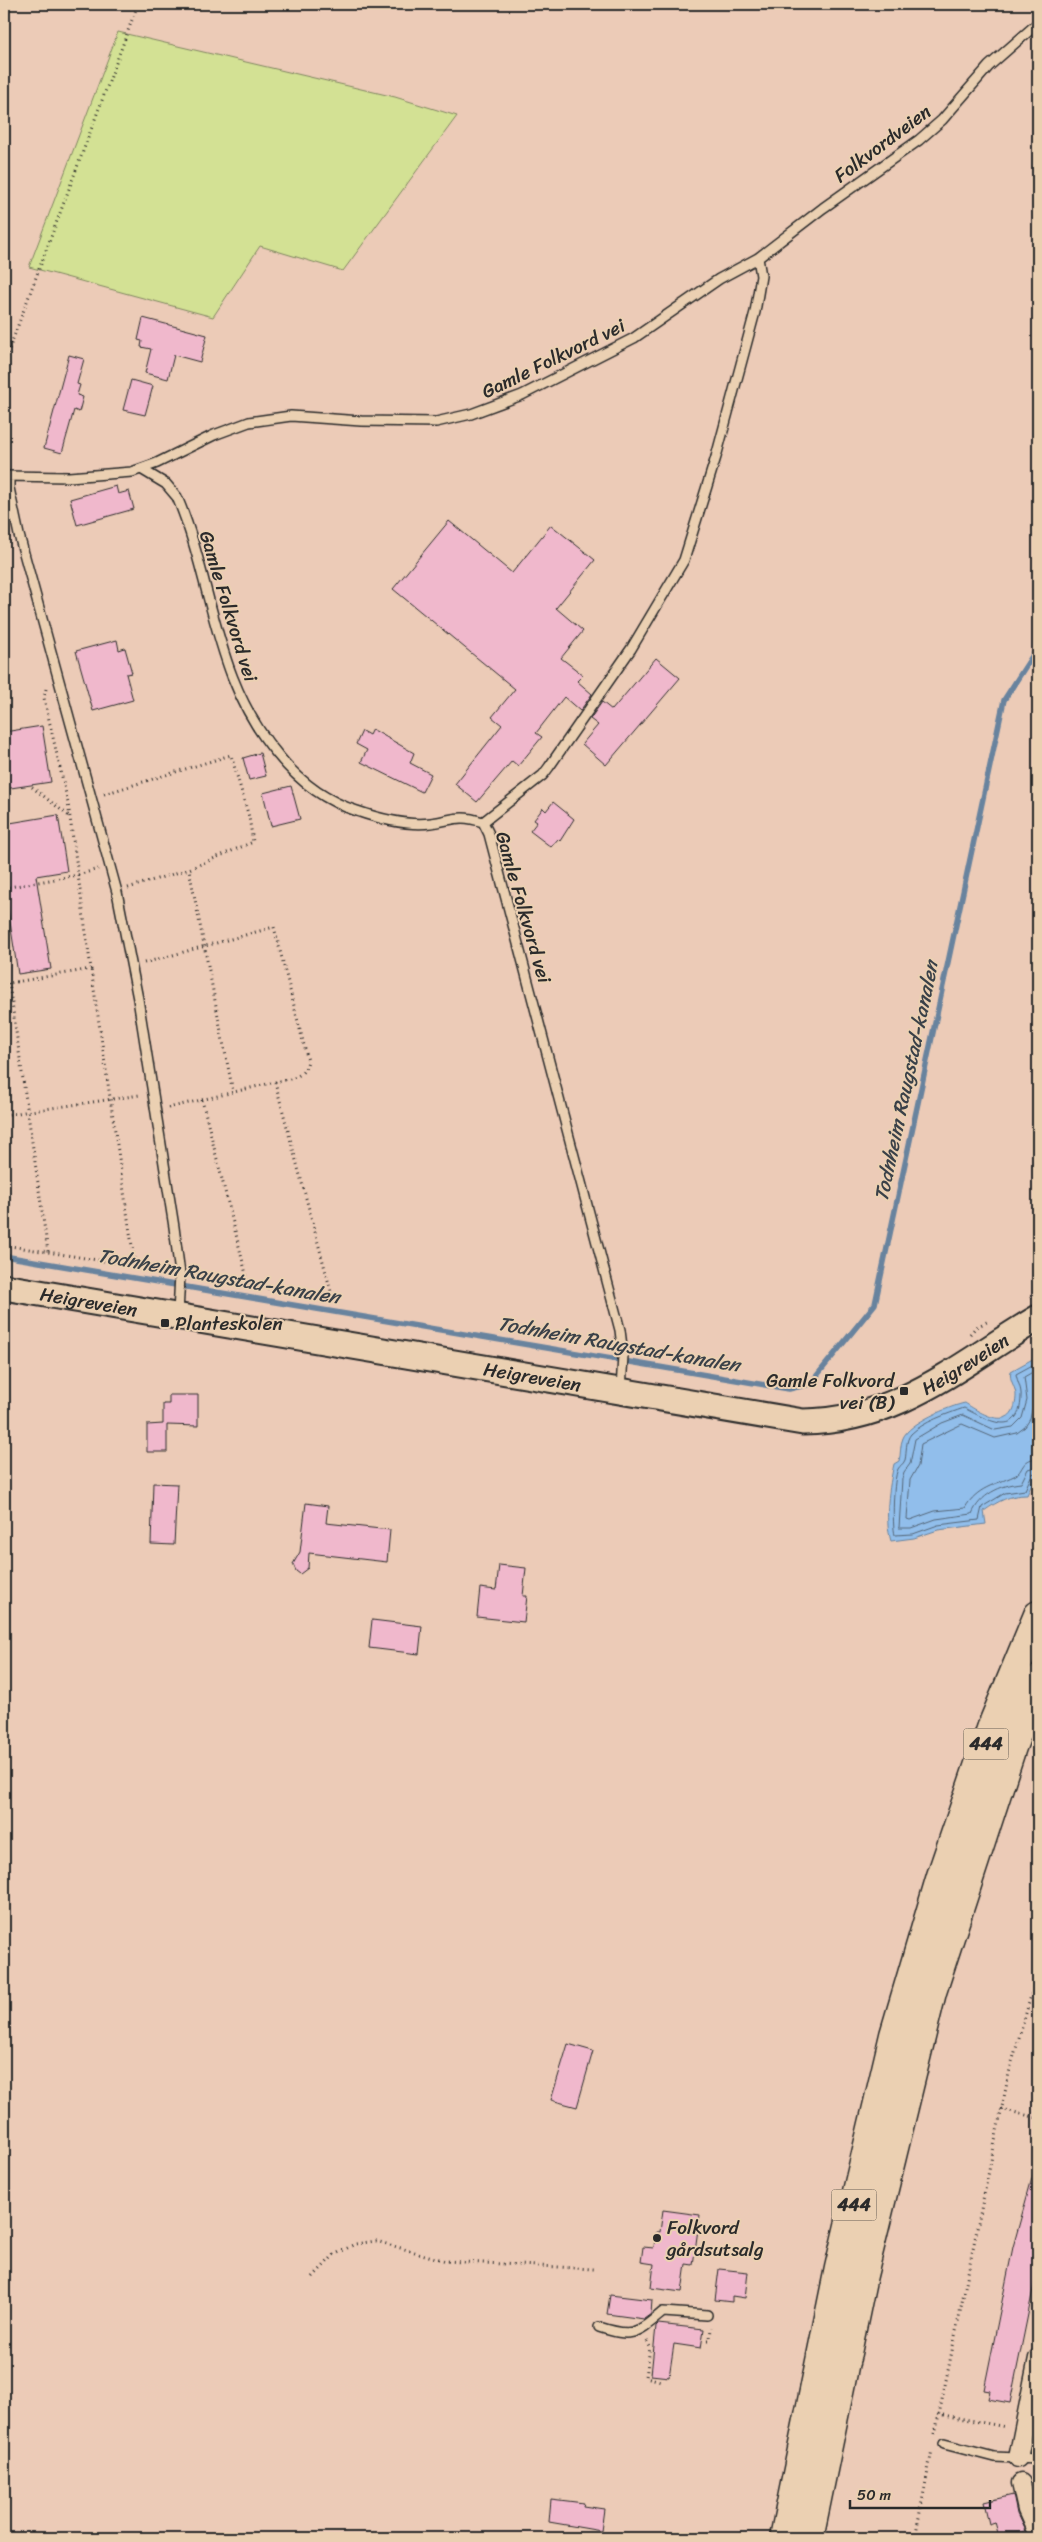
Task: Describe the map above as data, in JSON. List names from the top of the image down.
{
  "streets": {
    "highway": ["444"],
    "main road": ["Heigreveien"],
    "lane": ["Folkvordveien", "Gamle Folkvord vei"]
  },
  "crossings": [
    ["Folkvordveien", "Gamle Folkvord vei"],
    ["Gamle Folkvord vei", "Heigreveien"]
  ],
  "water": ["Todnheim Raugstad-kanalen"],
  "places": {
    "transit": ["Planteskolen", "Gamle Folkvord vei (B)"],
    "other": ["Folkvord gårdsutsalg"]
  },
  "scale_bar": "50 m"
}
